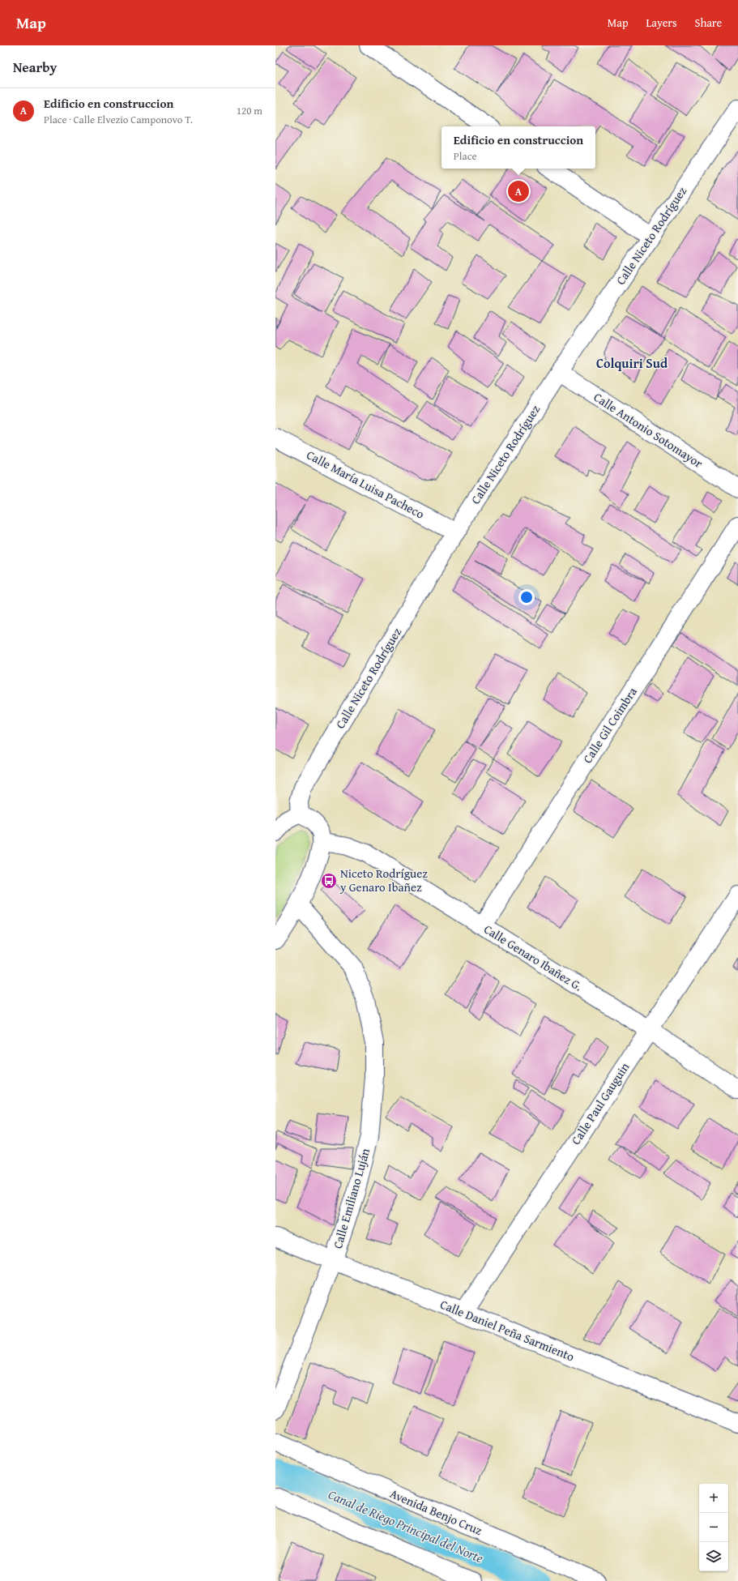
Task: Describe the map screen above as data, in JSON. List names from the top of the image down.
{
  "streets": {
    "street": [
      "Calle Niceto Rodríguez",
      "Calle Antonio Sotomayor",
      "Calle María Luisa Pacheco",
      "Calle Gil Coimbra",
      "Calle Genaro Ibañez G.",
      "Calle Paul Gauguin",
      "Calle Emiliano Luján",
      "Calle Daniel Peña Sarmiento",
      "Avenida Benjo Cruz"
    ]
  },
  "crossings": [
    ["Calle Niceto Rodríguez", "Calle Antonio Sotomayor"],
    ["Calle Niceto Rodríguez", "Calle María Luisa Pacheco"],
    ["Calle Gil Coimbra", "Calle Genaro Ibañez G."],
    ["Calle Genaro Ibañez G.", "Calle Paul Gauguin"],
    ["Calle Paul Gauguin", "Calle Daniel Peña Sarmiento"],
    ["Calle Emiliano Luján", "Calle Daniel Peña Sarmiento"]
  ],
  "districts": ["Colquiri Sud"],
  "water": ["Canal de Riego Principal del Norte"],
  "places": {
    "bus stop": ["Niceto Rodríguez y Genaro Ibañez"]
  },
  "page": {
    "header": "Map",
    "nav": ["Map", "Layers", "Share"],
    "heading": "Nearby",
    "list": [
      {
        "mark": "A",
        "name": "Edificio en construccion",
        "note": "Place · Calle Elvezio Camponovo T.",
        "value": "120 m"
      }
    ],
    "popup": ["Edificio en construccion", "Place"],
    "pins": "A",
    "map_buttons": ["+", "−"]
  }
}
